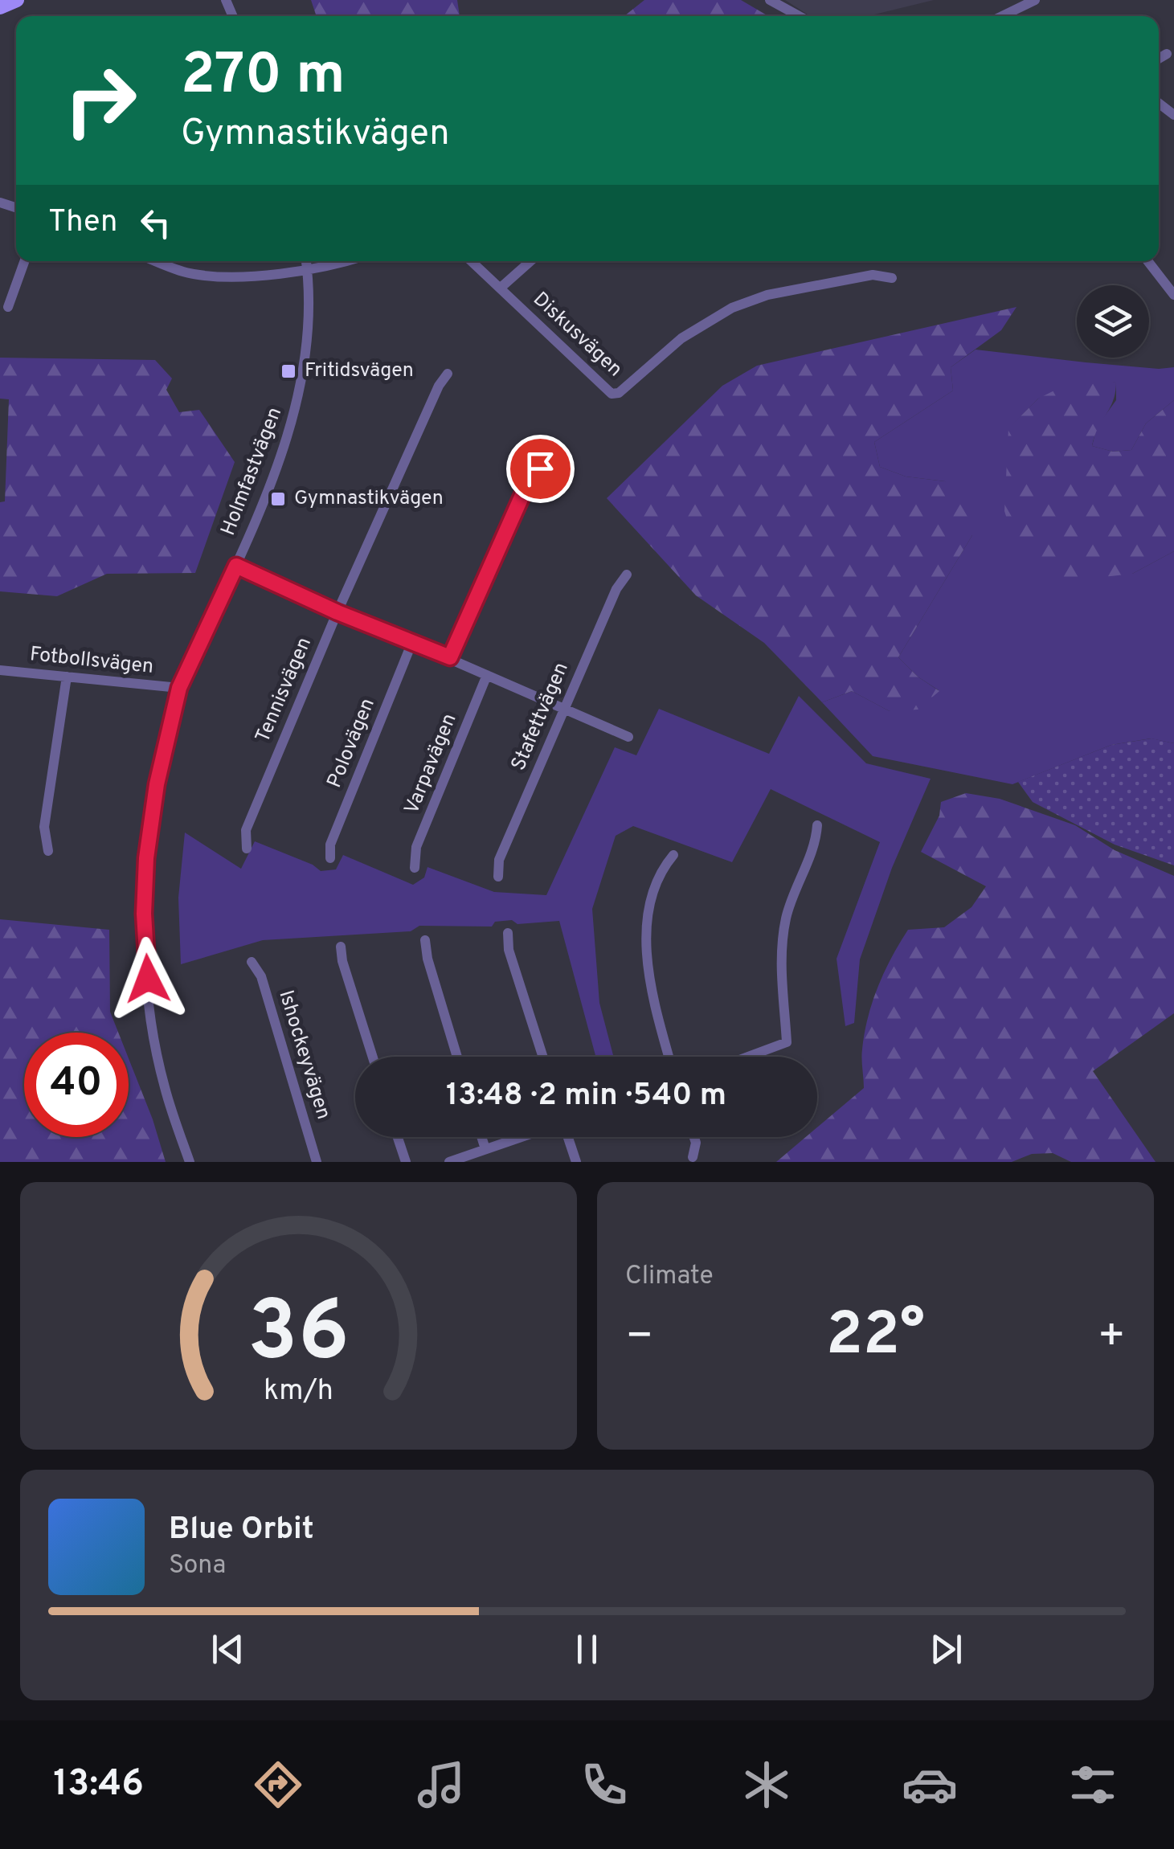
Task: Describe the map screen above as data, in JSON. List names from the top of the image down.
{
  "streets": {
    "street": [
      "Diskusvägen",
      "Holmfastvägen",
      "Fotbollsvägen",
      "Tennisvägen",
      "Stafettvägen",
      "Polovägen",
      "Varpavägen",
      "Ishockeyvägen"
    ]
  },
  "crossings": [
    ["Holmfastvägen", "Fotbollsvägen"]
  ],
  "places": {
    "transit": ["Fritidsvägen", "Gymnastikvägen"]
  },
  "page": {
    "turn": ["270 m", "Gymnastikvägen"],
    "then": "Then",
    "limit": "40",
    "trip": "13:48 · 2 min · 540 m",
    "tile": "Climate",
    "heat": ["−", "22°", "+"],
    "song": ["Blue Orbit", "Sona"],
    "tabs": "13:46",
    "gauge": ["36", "km/h"]
  }
}
